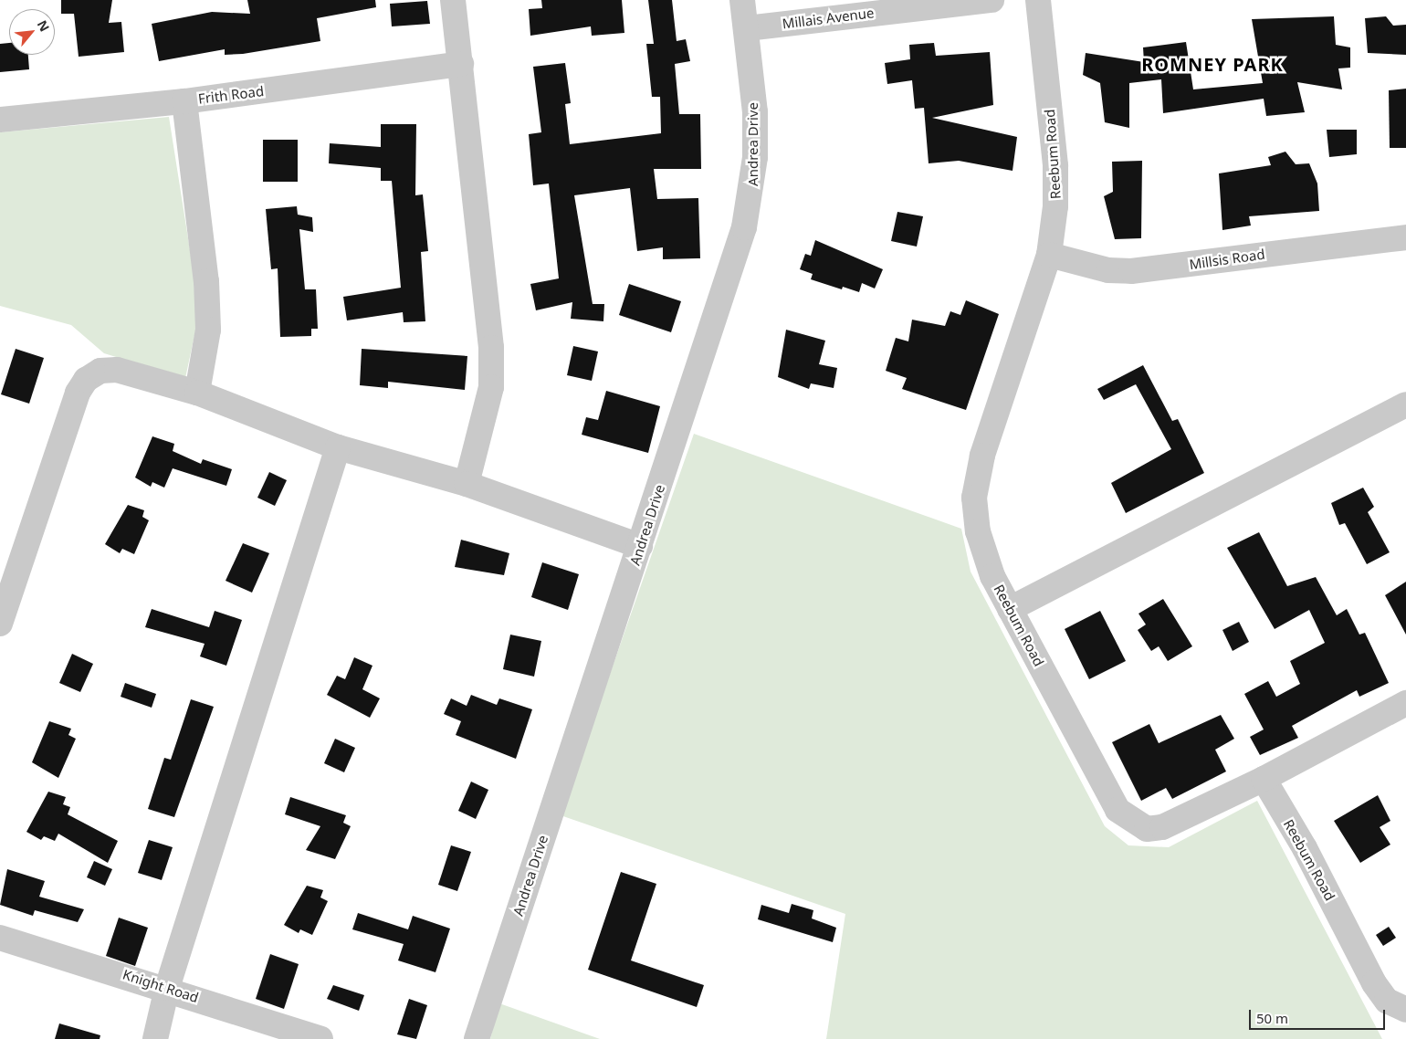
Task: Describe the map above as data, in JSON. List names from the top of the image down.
{
  "streets": {
    "street": [
      "Millais Avenue",
      "Frith Road",
      "Andrea Drive",
      "Reebum Road",
      "Millsis Road",
      "Knight Road"
    ]
  },
  "crossings": [
    ["Millais Avenue", "Andrea Drive"],
    ["Reebum Road", "Millsis Road"]
  ],
  "districts": ["ROMNEY PARK"],
  "scale_bar": "50 m",
  "north": "top right"
}
